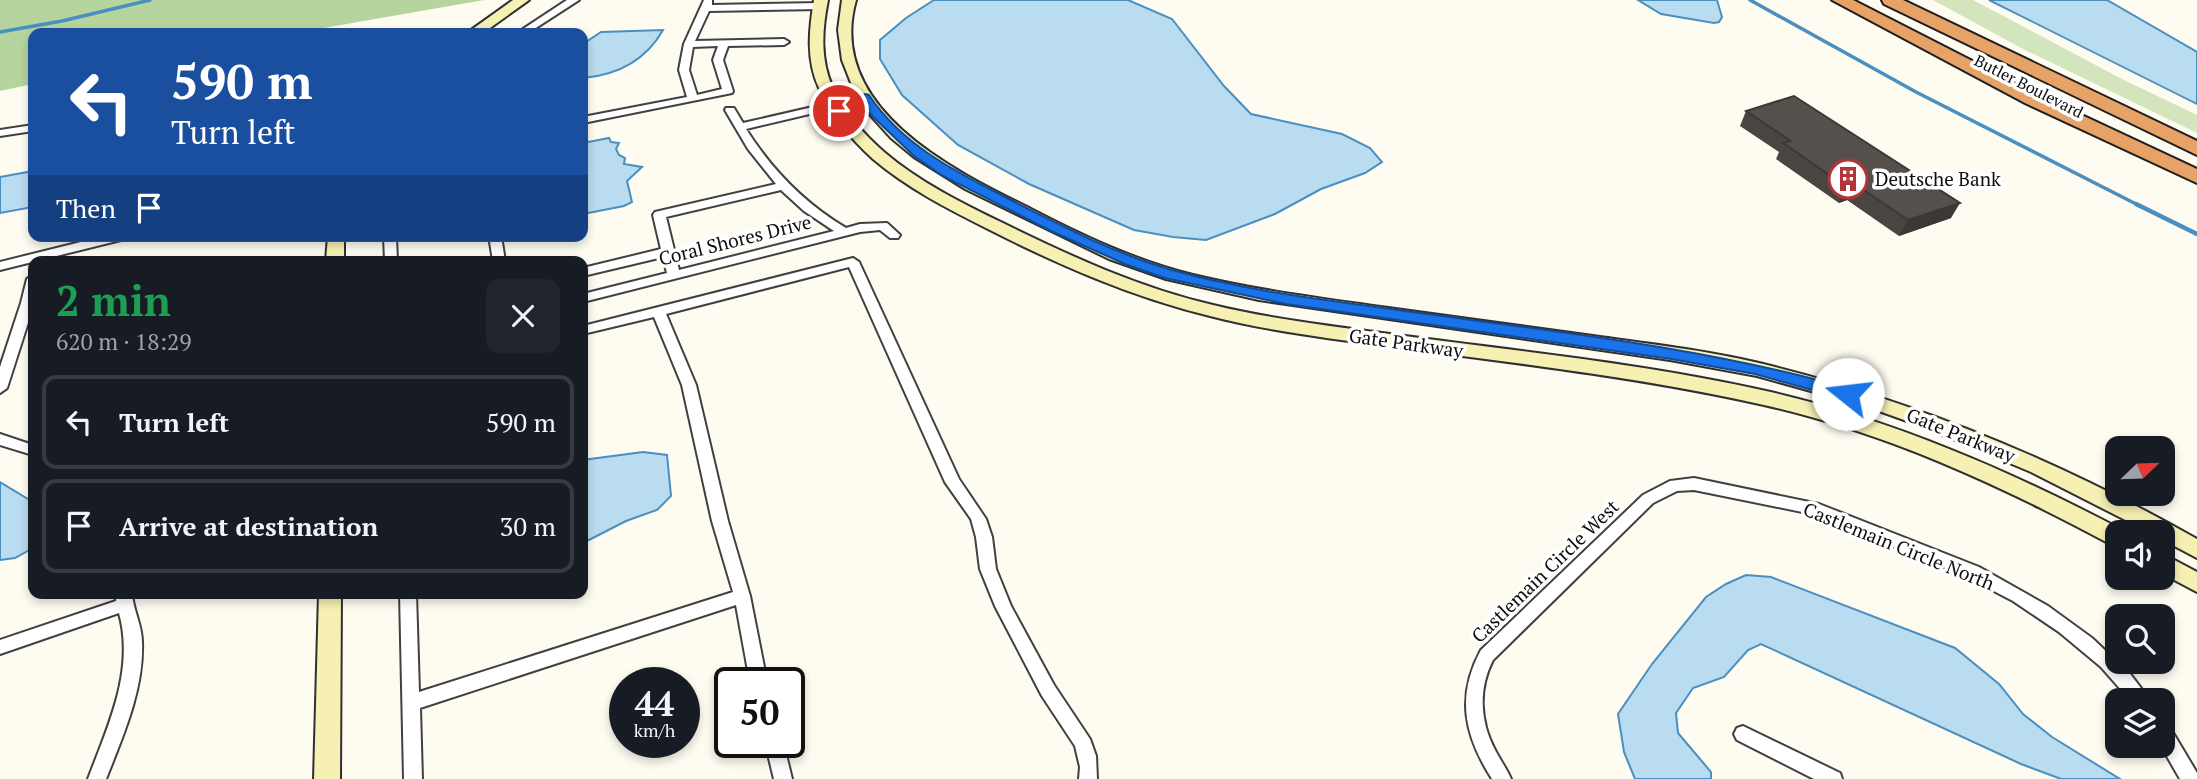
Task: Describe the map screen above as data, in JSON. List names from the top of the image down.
{
  "streets": {
    "highway": ["Butler Boulevard"],
    "main road": ["Gate Parkway"],
    "street": ["Coral Shores Drive", "Castlemain Circle North", "Castlemain Circle West"]
  },
  "crossings": [
    ["Castlemain Circle North", "Castlemain Circle West"]
  ],
  "places": {
    "building": ["Deutsche Bank"]
  },
  "north": "top right",
  "page": {
    "turn": ["590 m", "Turn left"],
    "then": "Then",
    "heading": ["2 min", "620 m · 18:29"],
    "list": [
      {
        "name": "Turn left",
        "value": "590 m"
      },
      {
        "name": "Arrive at destination",
        "value": "30 m"
      }
    ],
    "speed": "44 km/h",
    "limit": "50"
  }
}
